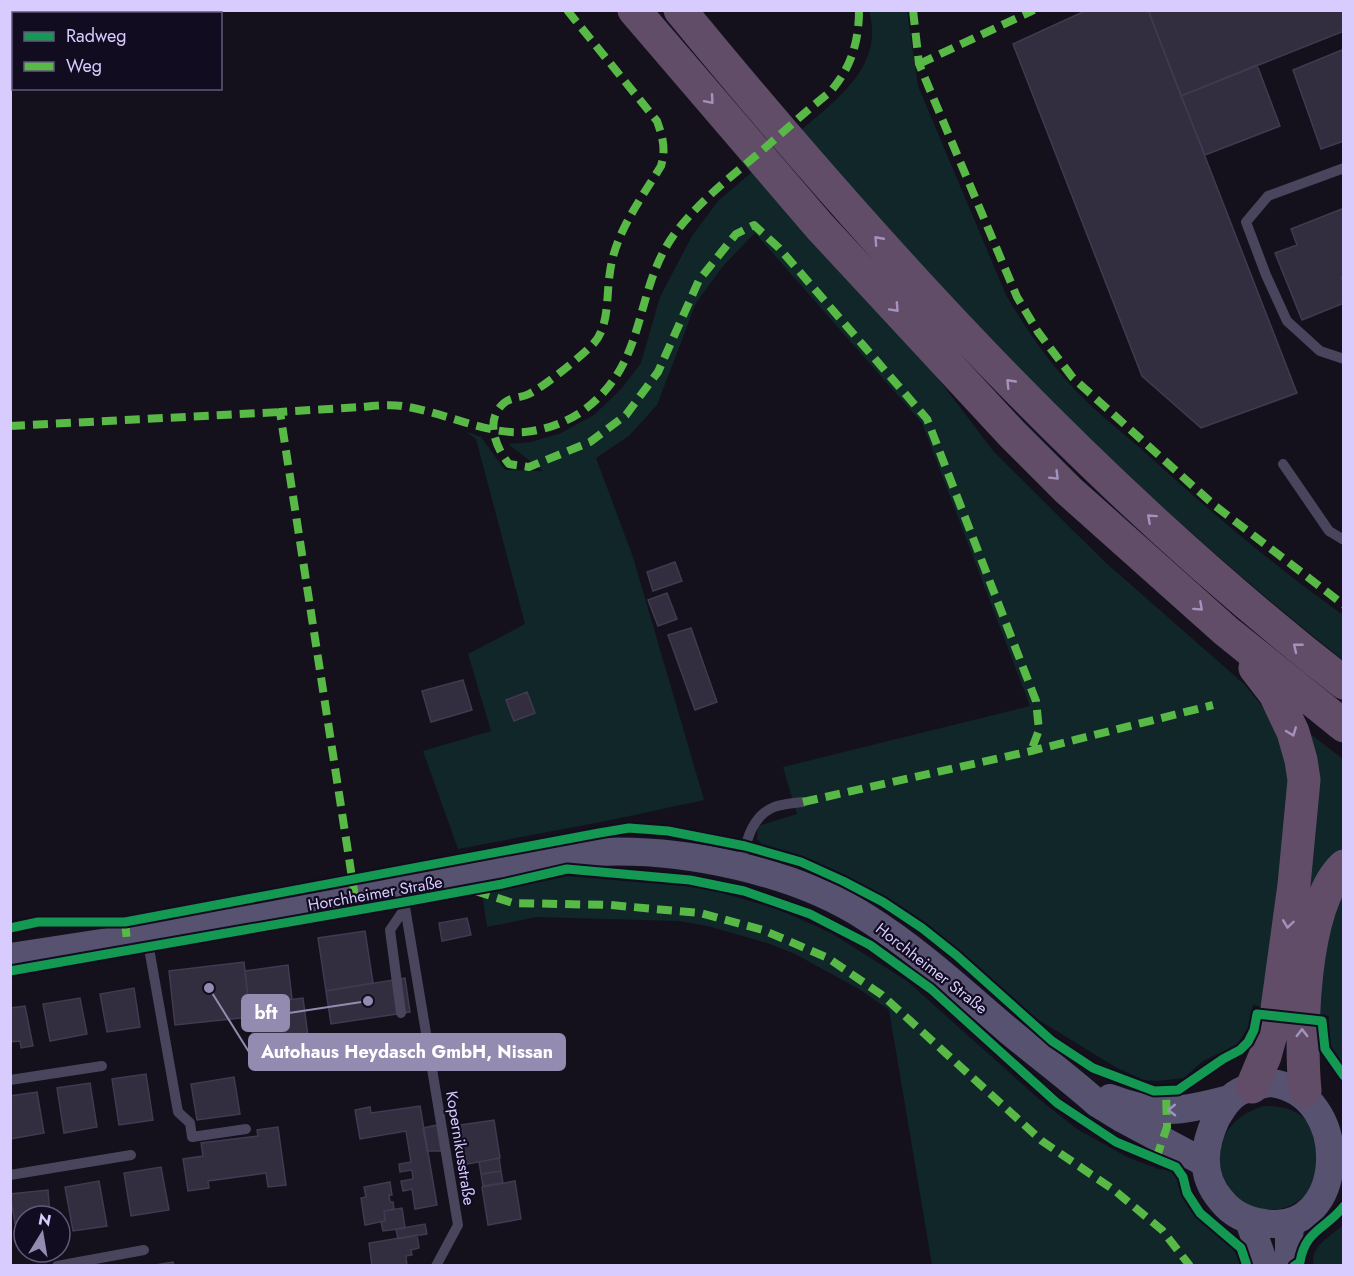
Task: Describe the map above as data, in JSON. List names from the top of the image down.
{
  "streets": {
    "main road": ["Horchheimer Straße"],
    "lane": ["Kopernikusstraße"]
  },
  "crossings": [
    ["Horchheimer Straße", "Kopernikusstraße"]
  ],
  "places": ["Autohaus Heydasch GmbH, Nissan", "bft"],
  "legend": ["Radweg", "Weg"],
  "north": "top"
}
